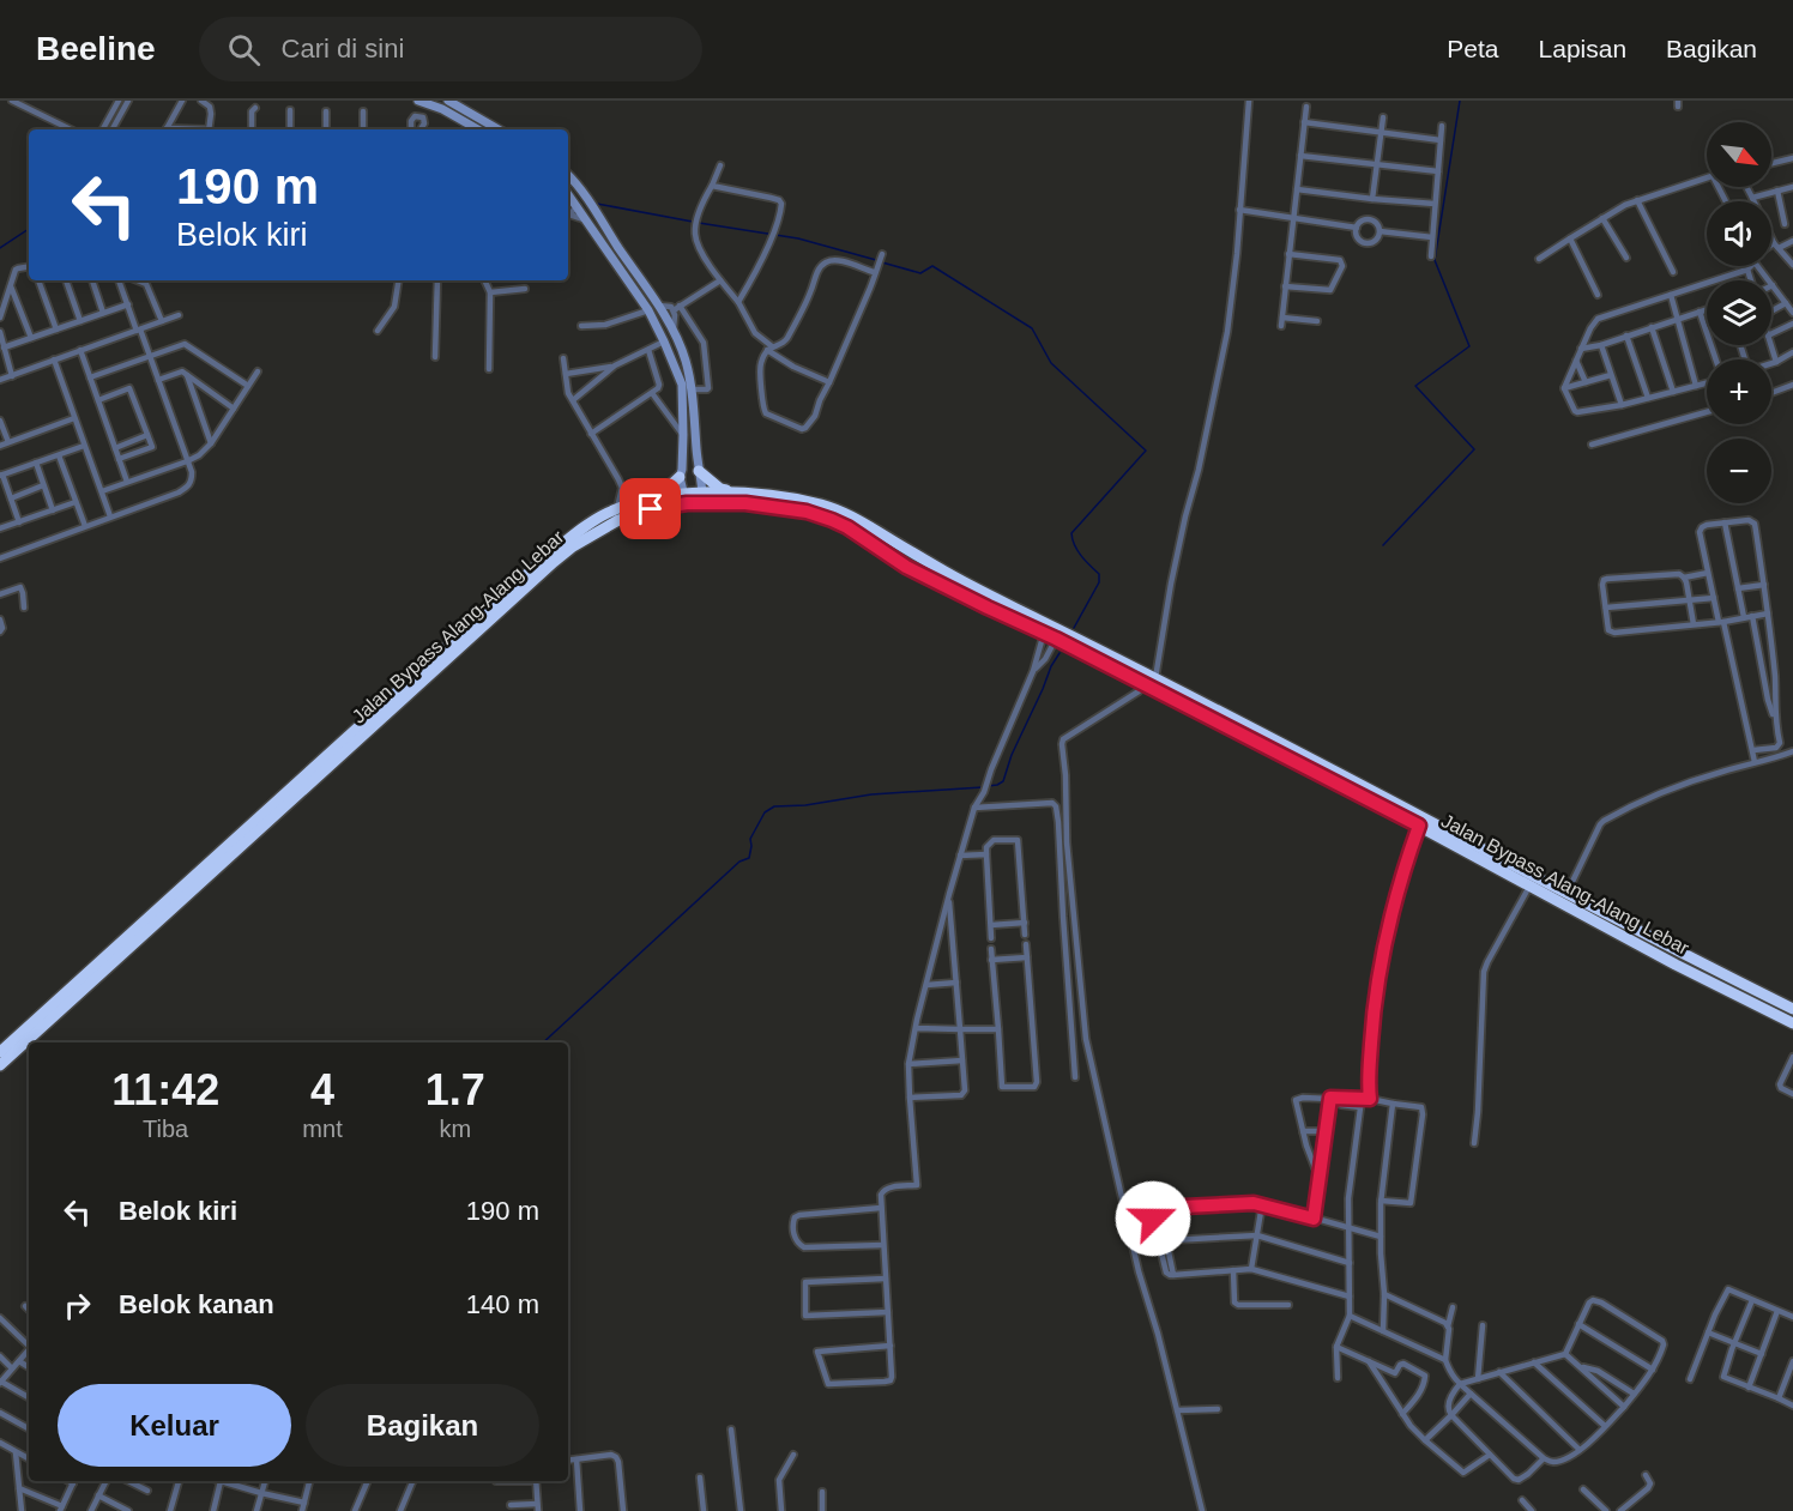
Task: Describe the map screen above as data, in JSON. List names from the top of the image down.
{
  "streets": {
    "highway": ["Jalan Bypass Alang-Alang Lebar"]
  },
  "north": "bottom right",
  "page": {
    "header": "Beeline",
    "search": "Cari di sini",
    "nav": ["Peta", "Lapisan", "Bagikan"],
    "map_buttons": ["+", "−"],
    "turn": ["190 m", "Belok kiri"],
    "eta": [
      "11:42",
      "Tiba",
      "4",
      "mnt",
      "1.7",
      "km"
    ],
    "list": [
      {
        "name": "Belok kiri",
        "value": "190 m"
      },
      {
        "name": "Belok kanan",
        "value": "140 m"
      }
    ],
    "buttons": ["Keluar", "Bagikan"]
  }
}
